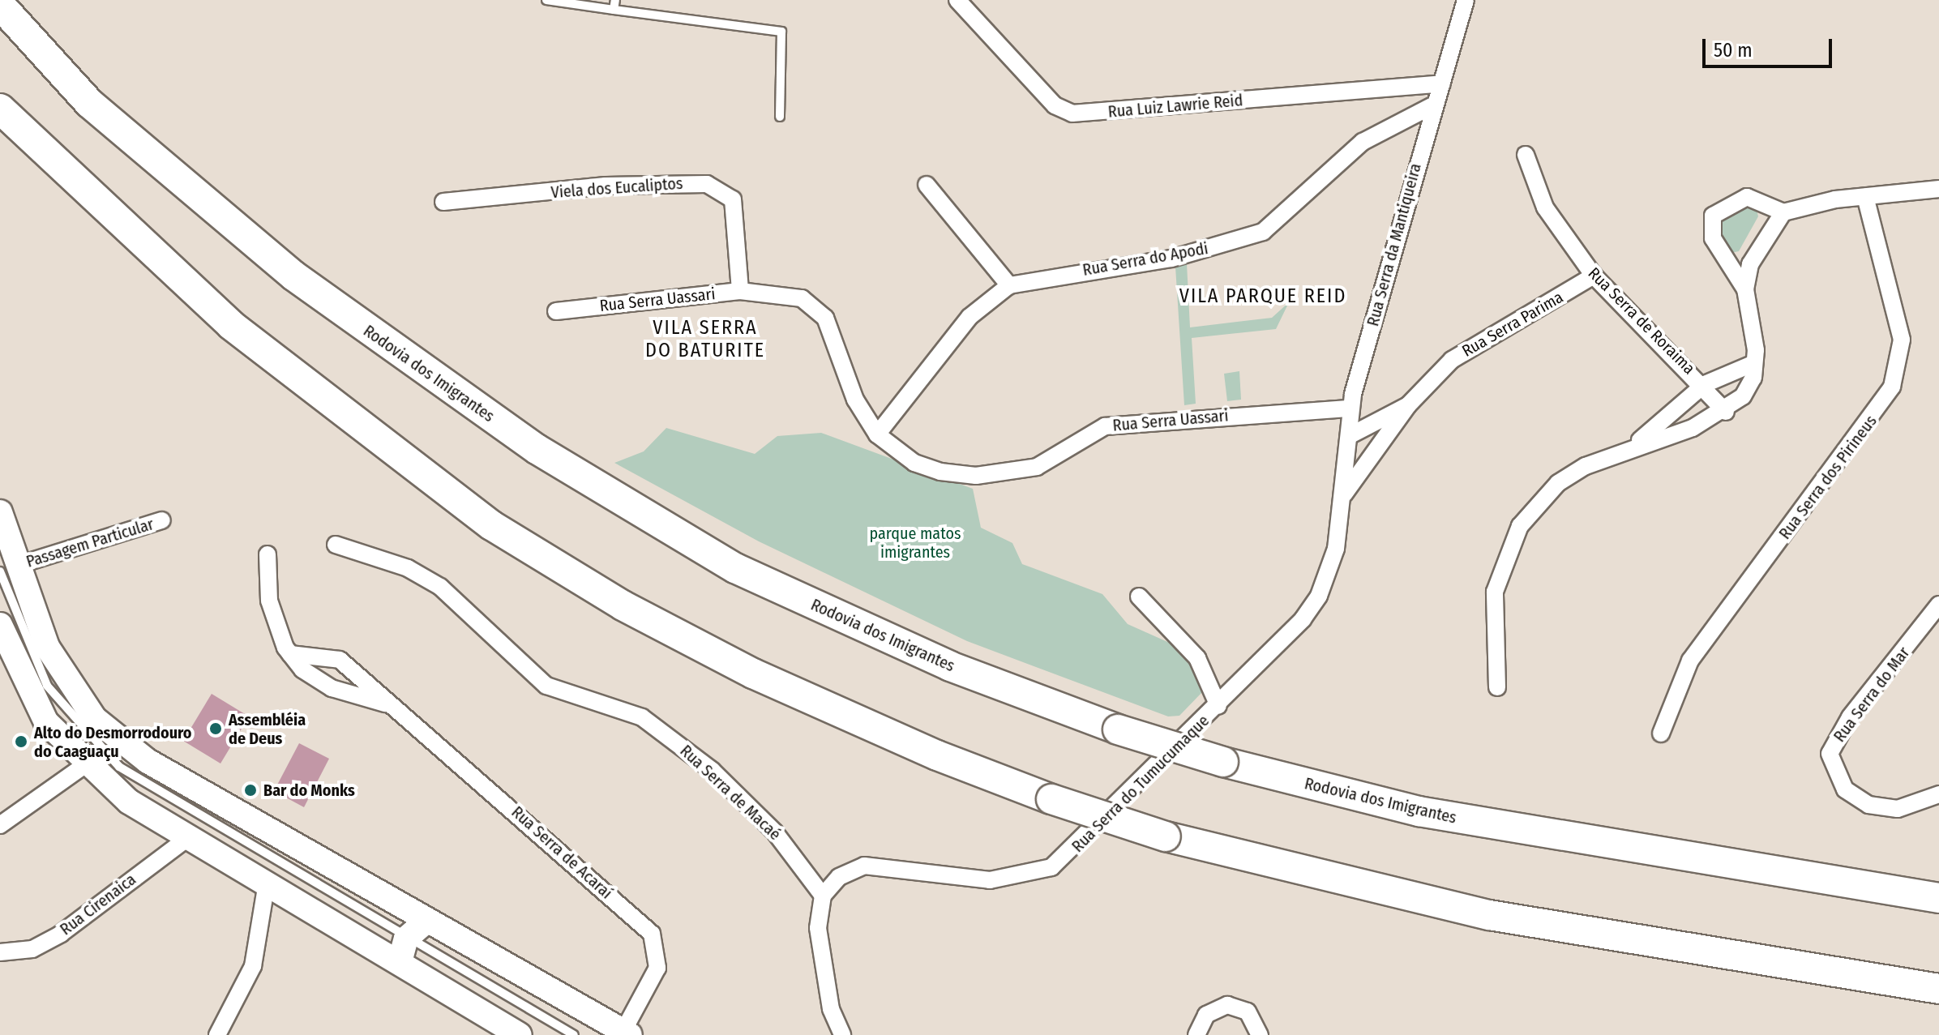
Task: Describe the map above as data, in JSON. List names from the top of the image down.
{
  "streets": {
    "highway": ["Rodovia dos Imigrantes"],
    "street": [
      "Rua Luiz Lawrie Reid",
      "Viela dos Eucaliptos",
      "Rua Serra da Mantiqueira",
      "Rua Serra do Apodi",
      "Rua Serra Uassari",
      "Rua Serra de Roraima",
      "Rua Serra Parima",
      "Rua Serra dos Pirineus",
      "Passagem Particular",
      "Rua Serra do Mar",
      "Rua Serra do Tumucumaque",
      "Rua Serra de Macaé",
      "Rua Serra de Acaraí",
      "Rua Cirenaica"
    ]
  },
  "crossings": [
    ["Rua Luiz Lawrie Reid", "Rua Serra da Mantiqueira"],
    ["Viela dos Eucaliptos", "Rua Serra Uassari"],
    ["Rua Serra da Mantiqueira", "Rua Serra do Apodi"],
    ["Rua Serra da Mantiqueira", "Rua Serra Uassari"],
    ["Rua Serra da Mantiqueira", "Rua Serra Parima"],
    ["Rua Serra da Mantiqueira", "Rua Serra do Tumucumaque"],
    ["Rua Serra do Apodi", "Rua Serra Uassari"],
    ["Rua Serra de Roraima", "Rua Serra Parima"],
    ["Rua Serra Parima", "Rua Serra do Tumucumaque"],
    ["Rua Serra do Tumucumaque", "Rua Serra de Macaé"]
  ],
  "districts": ["VILA PARQUE REID", "VILA SERRA DO BATURITE"],
  "parks": ["parque matos imigrantes"],
  "places": ["Assembléia de Deus", "Alto do Desmorrodouro do Caaguaçu", "Bar do Monks"],
  "scale_bar": "50 m"
}
